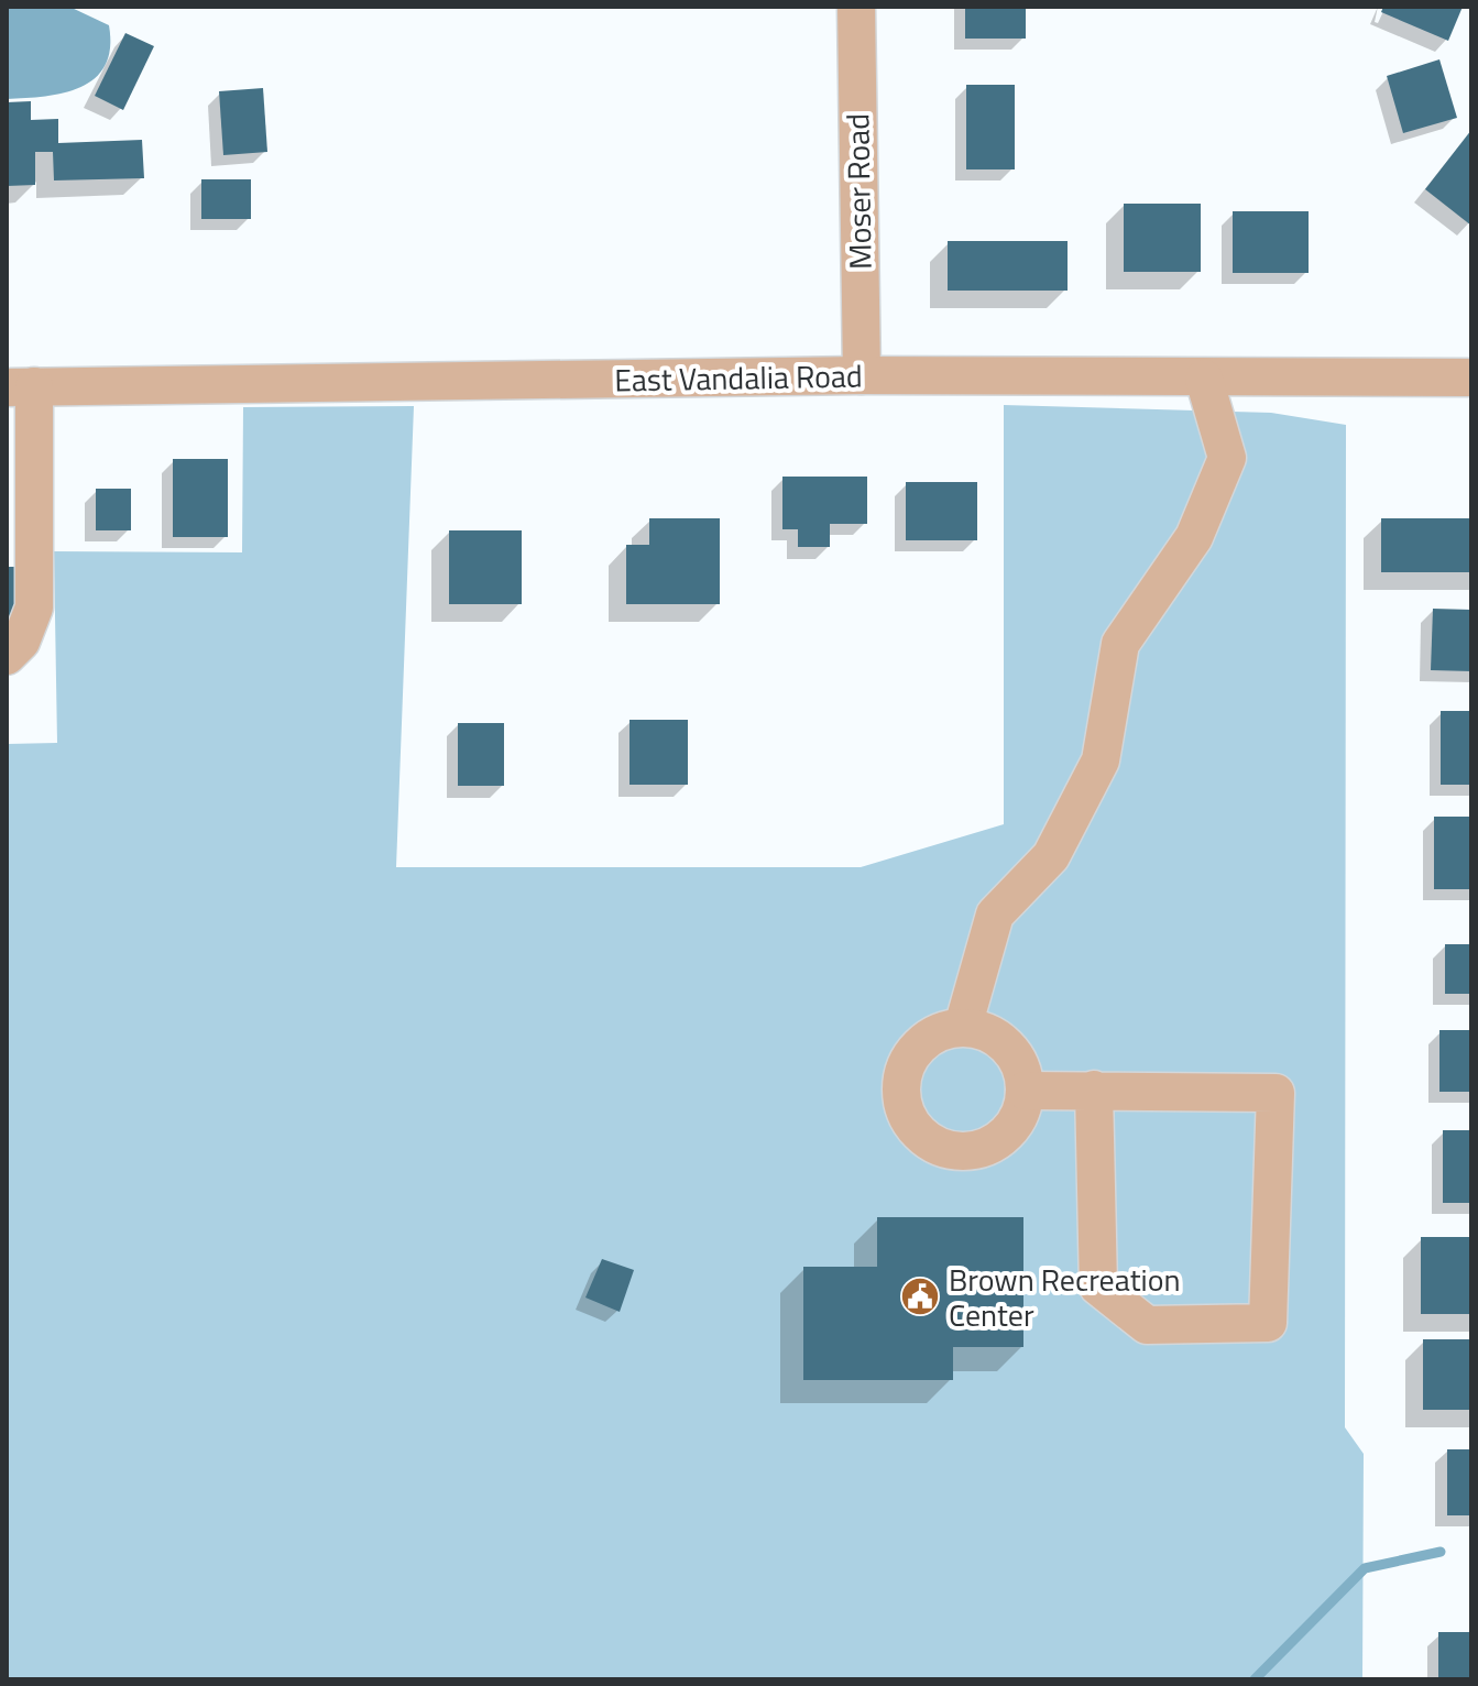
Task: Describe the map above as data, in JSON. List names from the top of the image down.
{
  "streets": {
    "street": ["Moser Road", "East Vandalia Road"]
  },
  "crossings": [
    ["Moser Road", "East Vandalia Road"]
  ],
  "places": {
    "public building": ["Brown Recreation Center"]
  }
}
